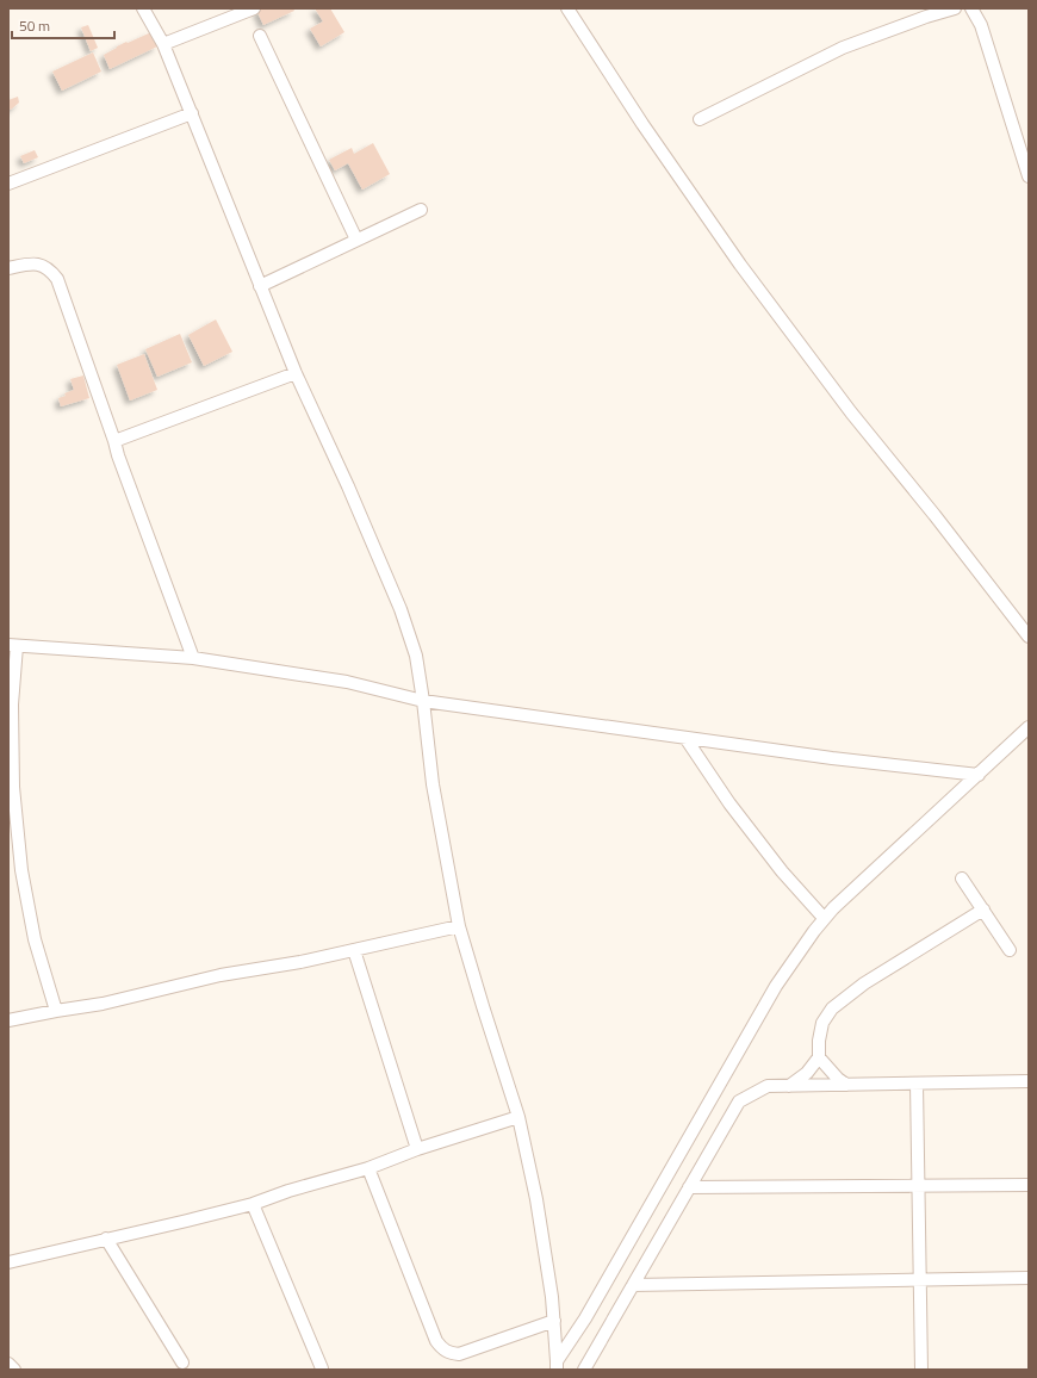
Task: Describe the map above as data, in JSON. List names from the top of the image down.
{
  "scale_bar": "50 m"
}
